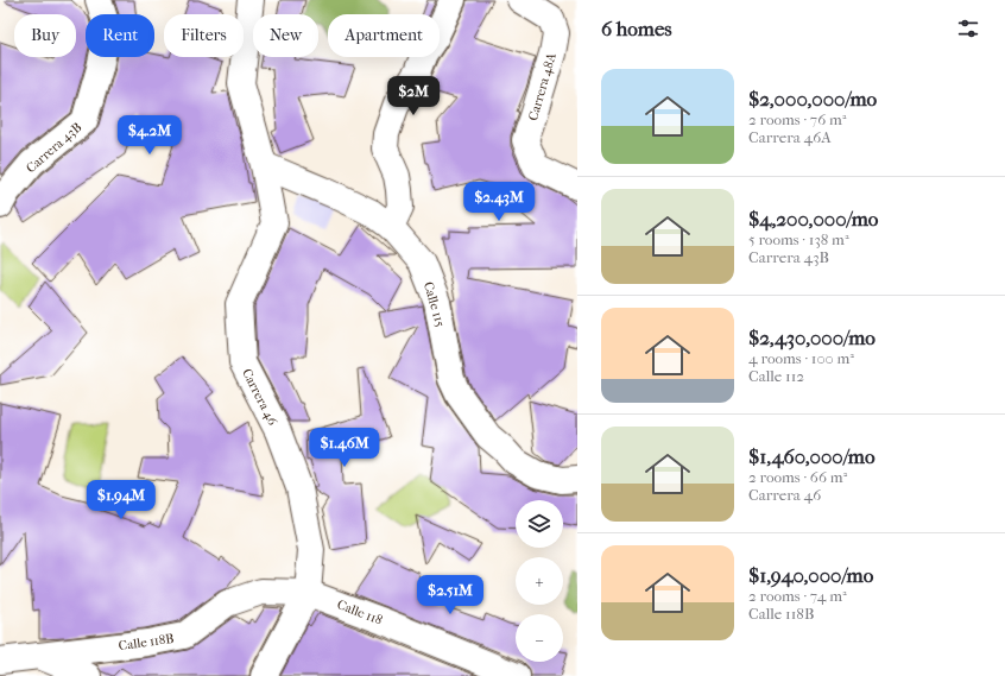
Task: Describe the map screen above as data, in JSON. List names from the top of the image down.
{
  "streets": {
    "street": [
      "Carrera 48A",
      "Carrera 43B",
      "Calle 115",
      "Carrera 46",
      "Calle 118",
      "Calle 118B"
    ]
  },
  "crossings": [
    ["Calle 115", "Carrera 46"],
    ["Carrera 46", "Calle 118"],
    ["Carrera 46", "Calle 118B"],
    ["Calle 118", "Calle 118B"]
  ],
  "page": {
    "heading": "6 homes",
    "chip": [
      "Buy",
      "Rent",
      "Filters",
      "New",
      "Apartment"
    ],
    "list": [
      {
        "name": "$2,000,000/mo",
        "note": "2 rooms · 76 m² · Carrera 46A"
      },
      {
        "name": "$4,200,000/mo",
        "note": "5 rooms · 138 m² · Carrera 43B"
      },
      {
        "name": "$2,430,000/mo",
        "note": "4 rooms · 100 m² · Calle 112"
      },
      {
        "name": "$1,460,000/mo",
        "note": "2 rooms · 66 m² · Carrera 46"
      },
      {
        "name": "$1,940,000/mo",
        "note": "2 rooms · 74 m² · Calle 118B"
      }
    ],
    "price": [
      "$2M",
      "$4.2M",
      "$2.43M",
      "$1.46M",
      "$1.94M",
      "$2.51M"
    ],
    "map_buttons": ["+", "−"]
  }
}
